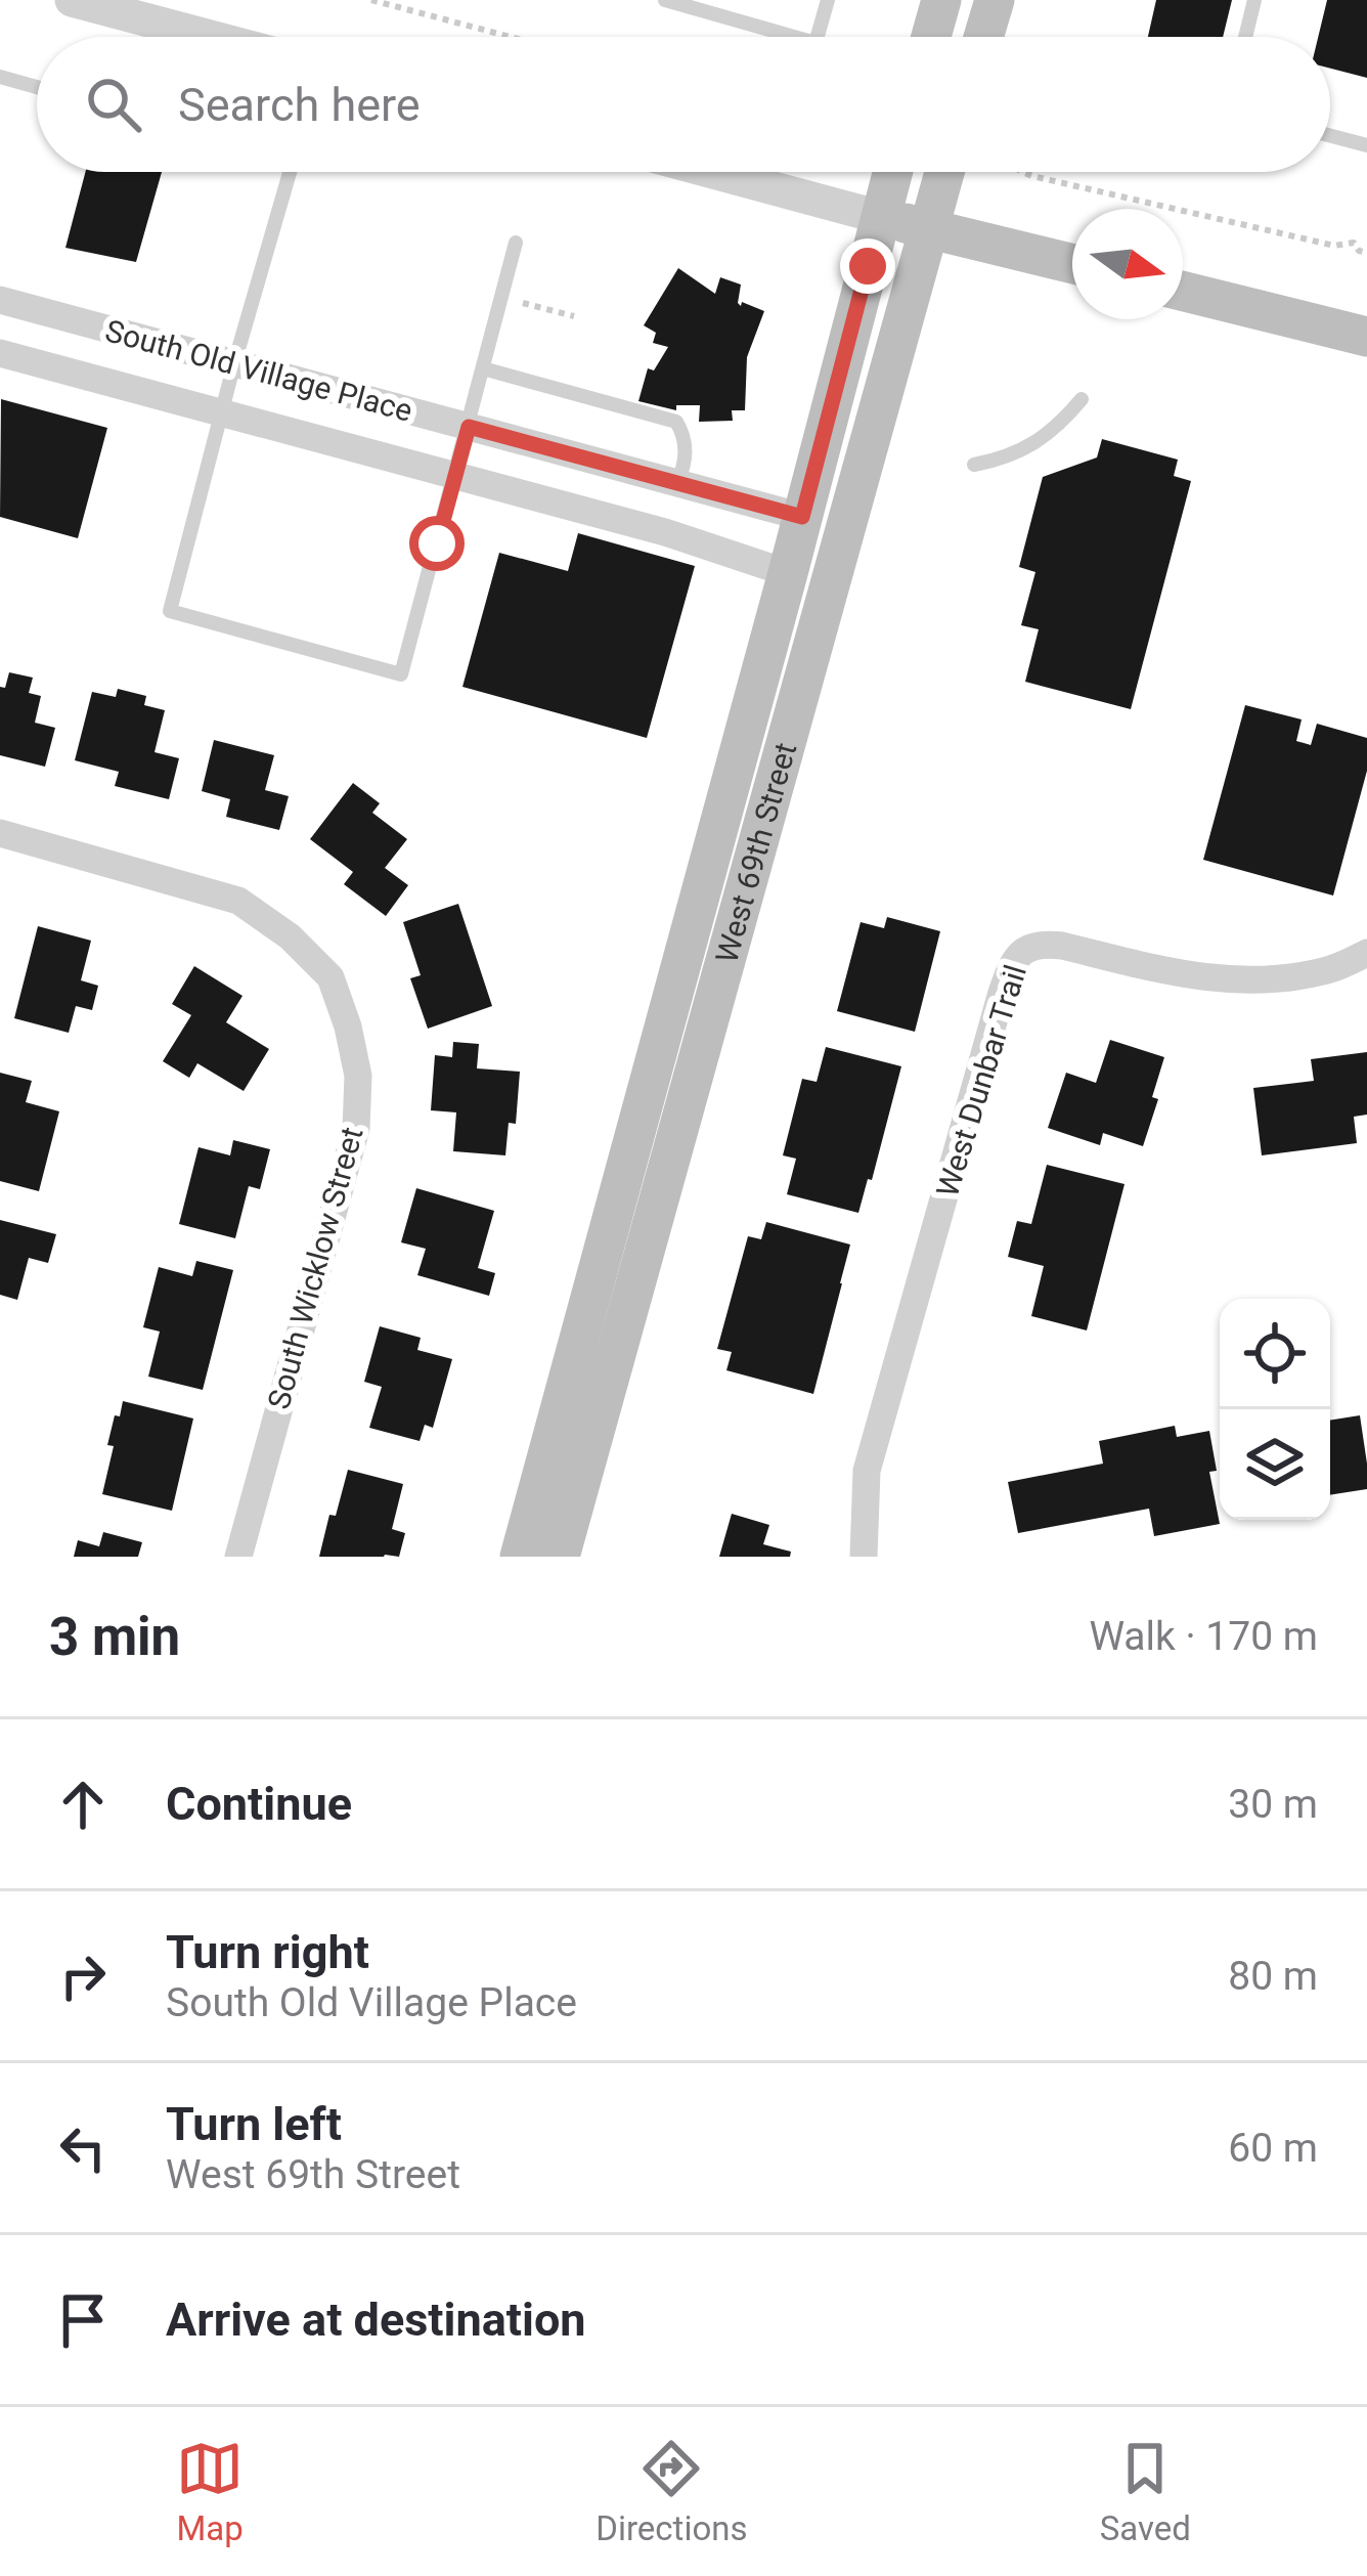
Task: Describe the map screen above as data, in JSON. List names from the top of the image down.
{
  "streets": {
    "main road": ["West 69th Street"],
    "street": ["South Old Village Place", "West Dunbar Trail", "South Wicklow Street"]
  },
  "crossings": [
    ["South Old Village Place", "West 69th Street"]
  ],
  "north": "right",
  "page": {
    "search": "Search here",
    "heading": ["3 min", "Walk · 170 m"],
    "list": [
      ["Continue", "30 m"],
      ["Turn right", "South Old Village Place", "80 m"],
      ["Turn left", "West 69th Street", "60 m"],
      "Arrive at destination"
    ],
    "nav": ["Map", "Directions", "Saved"]
  }
}
